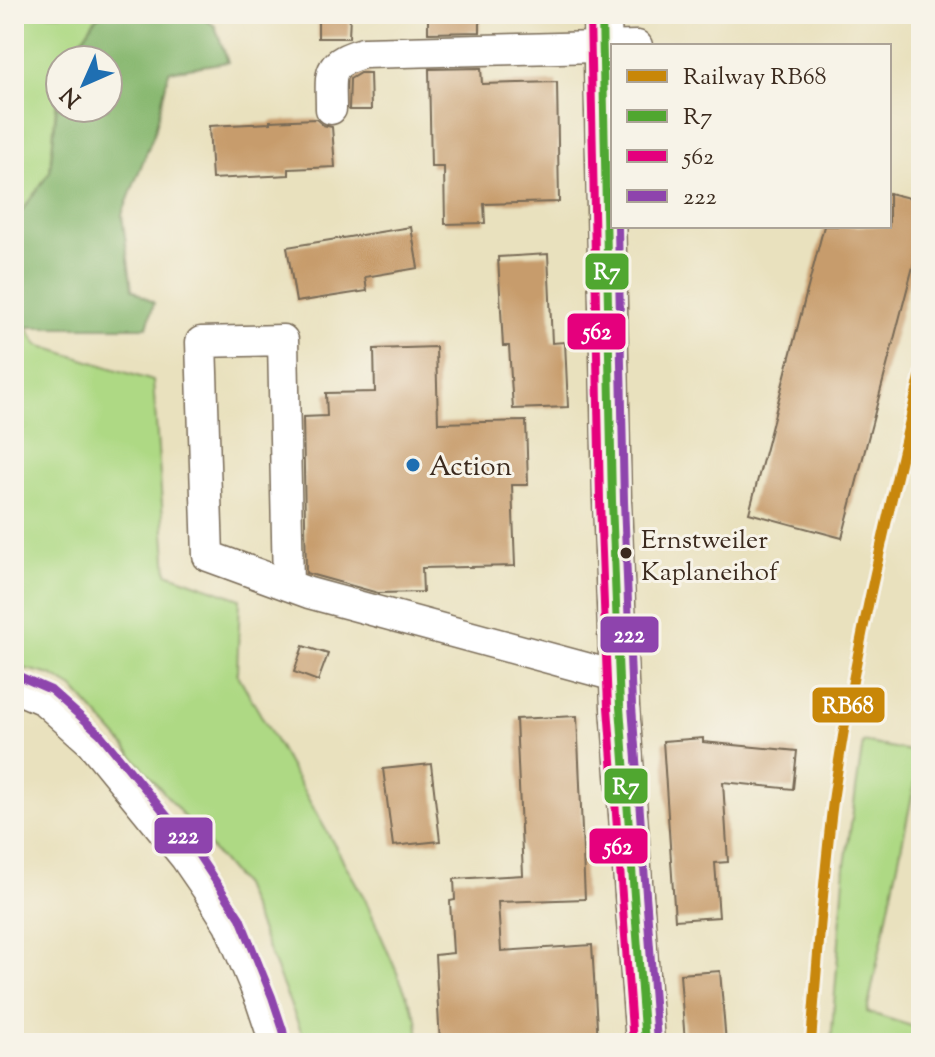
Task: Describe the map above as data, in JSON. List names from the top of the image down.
{
  "places": ["Action", "Ernstweiler Kaplaneihof"],
  "lines": [
    "transit line R7",
    "transit line 562",
    "transit line 222",
    "rail line RB68"
  ],
  "legend": [
    "Railway RB68",
    "R7",
    "562",
    "222"
  ],
  "north": "bottom left"
}
